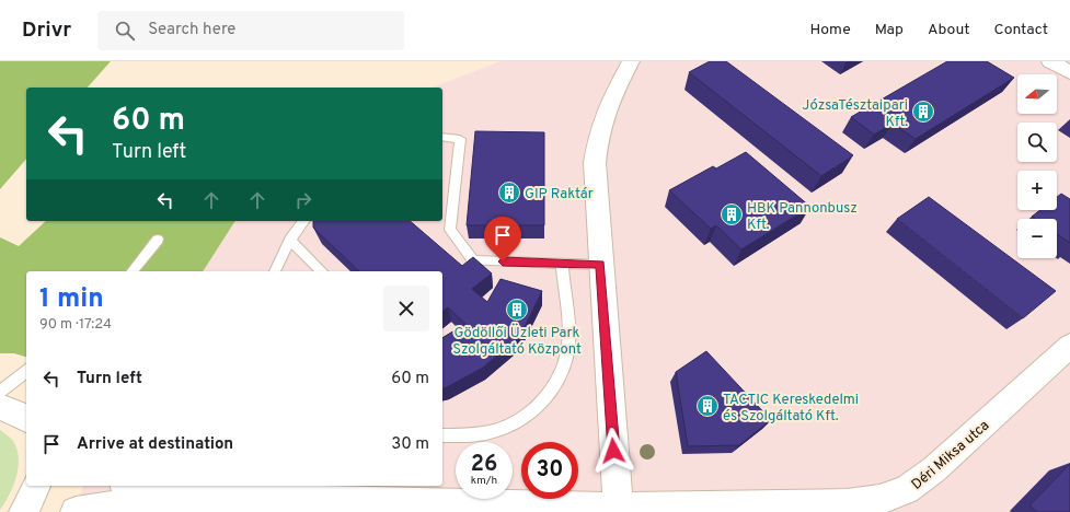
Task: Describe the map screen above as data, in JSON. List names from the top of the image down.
{
  "streets": {
    "street": ["Déri Miksa utca"]
  },
  "places": {
    "building": [
      "JózsaTésztaipari Kft.",
      "GIP Raktár",
      "HBK Pannonbusz Kft.",
      "Gödöllői Üzleti Park Szolgáltató Központ",
      "TACTIC Kereskedelmi és Szolgáltató Kft."
    ]
  },
  "north": "left",
  "page": {
    "header": "Drivr",
    "search": "Search here",
    "nav": [
      "Home",
      "Map",
      "About",
      "Contact"
    ],
    "map_buttons": ["+", "−"],
    "turn": ["60 m", "Turn left"],
    "heading": ["1 min", "90 m · 17:24"],
    "list": [
      {
        "name": "Turn left",
        "value": "60 m"
      },
      {
        "name": "Arrive at destination",
        "value": "30 m"
      }
    ],
    "speed": "26 km/h",
    "limit": "30"
  }
}
